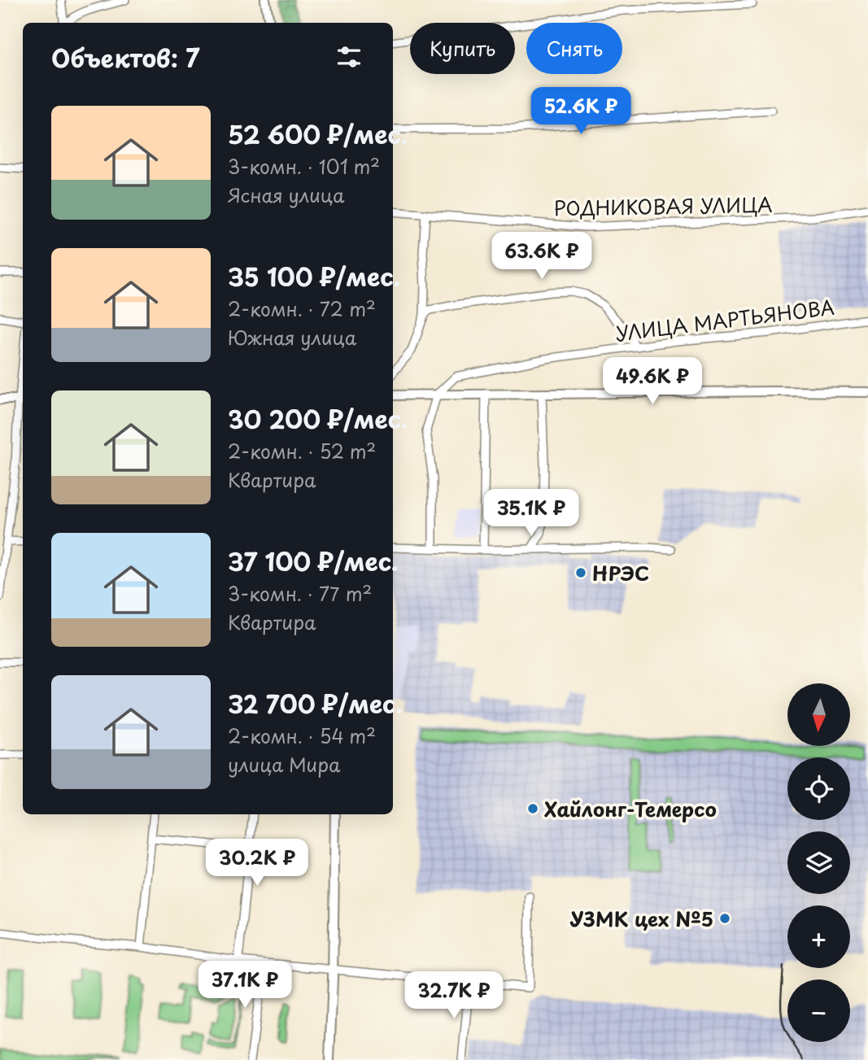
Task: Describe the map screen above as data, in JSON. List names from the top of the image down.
{
  "streets": {
    "street": ["РОДНИКОВАЯ УЛИЦА", "УЛИЦА МАРТЬЯНОВА"]
  },
  "places": ["НРЭС", "Хайлонг-Темерсо", "УЗМК цех №5"],
  "north": "bottom",
  "page": {
    "chip": ["Купить", "Снять"],
    "heading": "Объектов: 7",
    "price": [
      "52.6K ₽",
      "63.6K ₽",
      "49.6K ₽",
      "35.1K ₽",
      "30.2K ₽",
      "37.1K ₽",
      "32.7K ₽"
    ],
    "list": [
      {
        "name": "52 600 ₽/мес.",
        "note": "3-комн. · 101 m² · Ясная улица"
      },
      {
        "name": "35 100 ₽/мес.",
        "note": "2-комн. · 72 m² · Южная улица"
      },
      {
        "name": "30 200 ₽/мес.",
        "note": "2-комн. · 52 m² · Квартира"
      },
      {
        "name": "37 100 ₽/мес.",
        "note": "3-комн. · 77 m² · Квартира"
      },
      {
        "name": "32 700 ₽/мес.",
        "note": "2-комн. · 54 m² · улица Мира"
      }
    ],
    "map_buttons": ["+", "−"]
  }
}
